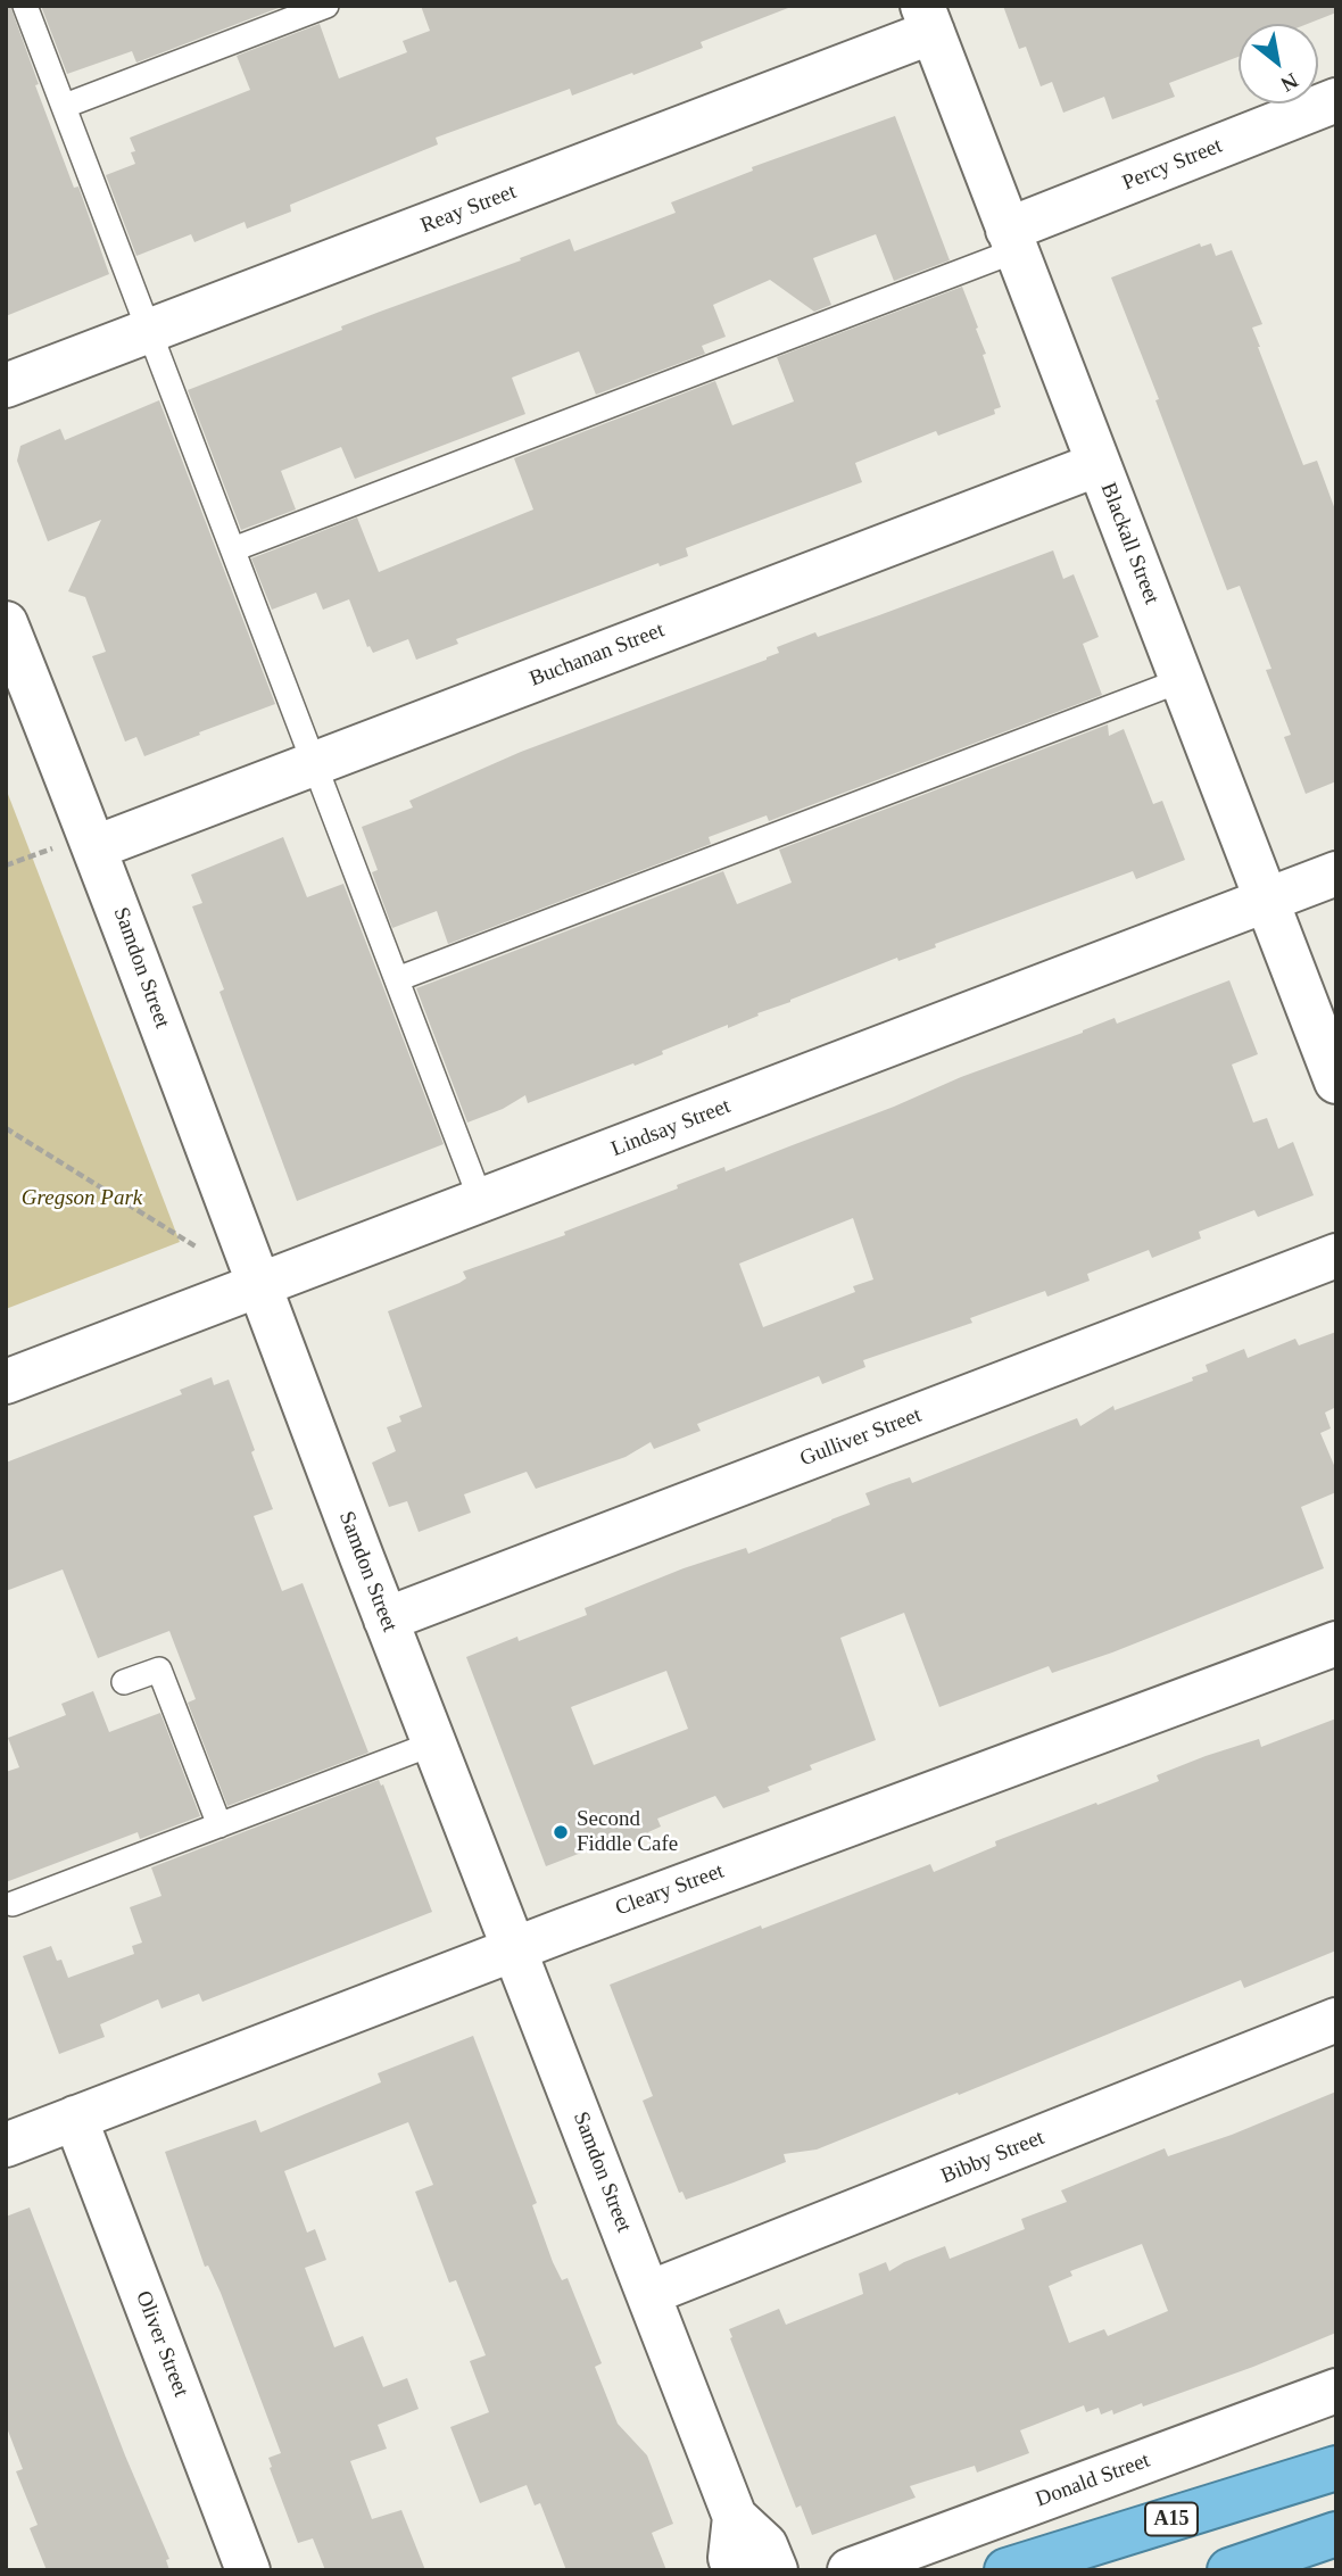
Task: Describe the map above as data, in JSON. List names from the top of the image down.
{
  "streets": {
    "highway": ["A15"],
    "street": [
      "Percy Street",
      "Reay Street",
      "Blackall Street",
      "Buchanan Street",
      "Samdon Street",
      "Lindsay Street",
      "Gulliver Street",
      "Cleary Street",
      "Bibby Street",
      "Oliver Street",
      "Donald Street"
    ]
  },
  "crossings": [
    ["Percy Street", "Blackall Street"],
    ["Reay Street", "Blackall Street"],
    ["Blackall Street", "Buchanan Street"],
    ["Blackall Street", "Lindsay Street"],
    ["Buchanan Street", "Samdon Street"],
    ["Samdon Street", "Lindsay Street"],
    ["Samdon Street", "Gulliver Street"],
    ["Samdon Street", "Cleary Street"],
    ["Samdon Street", "Bibby Street"],
    ["Cleary Street", "Oliver Street"]
  ],
  "parks": ["Gregson Park"],
  "places": ["Second Fiddle Cafe"],
  "north": "bottom right"
}
